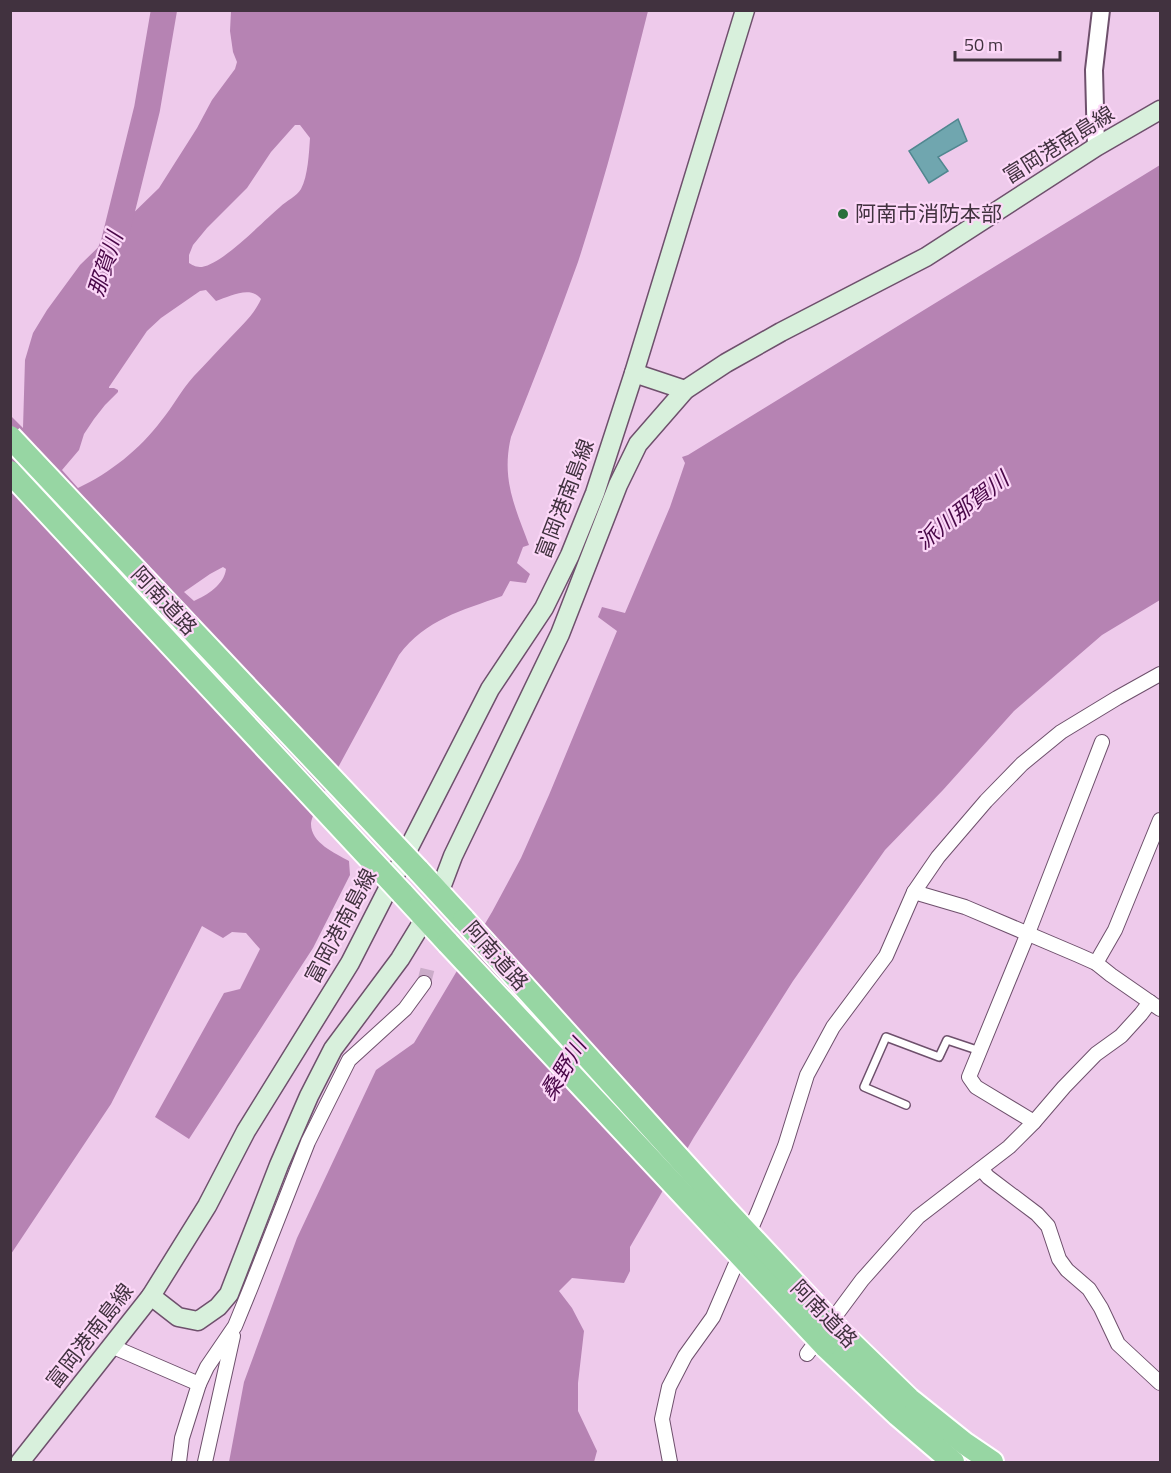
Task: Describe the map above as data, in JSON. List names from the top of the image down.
{
  "streets": {
    "highway": ["阿南道路"],
    "main road": ["富岡港南島線"]
  },
  "crossings": [
    ["富岡港南島線", "阿南道路"]
  ],
  "water": ["那賀川", "派川那賀川", "桑野川"],
  "places": ["阿南市消防本部"],
  "scale_bar": "50 m"
}
